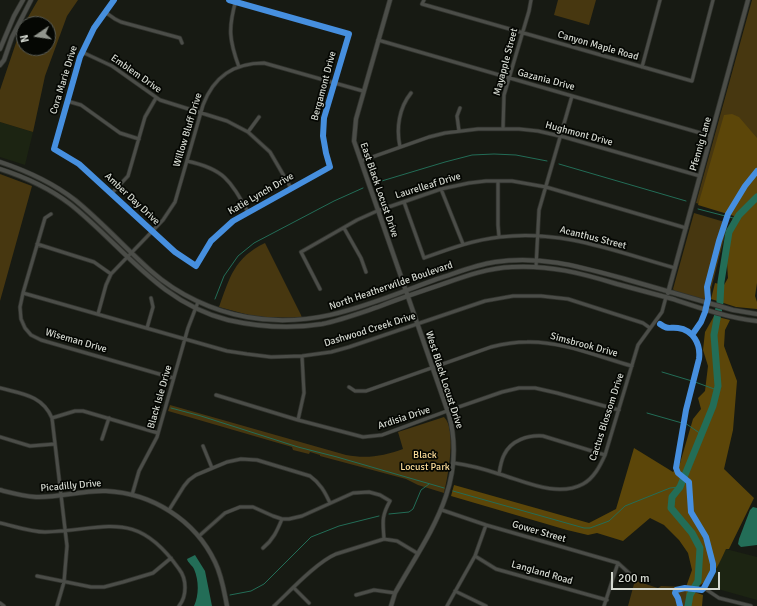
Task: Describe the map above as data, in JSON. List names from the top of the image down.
{
  "streets": {
    "main road": [
      "Pfennig Lane",
      "East Black Locust Drive",
      "North Heatherwilde Boulevard",
      "West Black Locust Drive",
      "Picadilly Drive"
    ],
    "street": [
      "Canyon Maple Road",
      "Mayapple Street",
      "Emblem Drive",
      "Cora Marie Drive",
      "Gazania Drive",
      "Bergamont Drive",
      "Willow Bluff Drive",
      "Hughmont Drive",
      "Laurelleaf Drive",
      "Katie Lynch Drive",
      "Amber Day Drive",
      "Acanthus Street",
      "Dashwood Creek Drive",
      "Wiseman Drive",
      "Simsbrook Drive",
      "Black Isle Drive",
      "Cactus Blossom Drive",
      "Ardisia Drive",
      "Gower Street",
      "Langland Road"
    ]
  },
  "crossings": [
    ["Canyon Maple Road", "Mayapple Street"],
    ["Mayapple Street", "Gazania Drive"],
    ["Mayapple Street", "Hughmont Drive"],
    ["Emblem Drive", "Cora Marie Drive"],
    ["Emblem Drive", "Willow Bluff Drive"],
    ["Emblem Drive", "Katie Lynch Drive"],
    ["Cora Marie Drive", "Amber Day Drive"],
    ["Gazania Drive", "Pfennig Lane"],
    ["Gazania Drive", "East Black Locust Drive"],
    ["Bergamont Drive", "Willow Bluff Drive"],
    ["Bergamont Drive", "Katie Lynch Drive"],
    ["Willow Bluff Drive", "East Black Locust Drive"],
    ["Willow Bluff Drive", "Amber Day Drive"],
    ["Willow Bluff Drive", "North Heatherwilde Boulevard"],
    ["Willow Bluff Drive", "Dashwood Creek Drive"],
    ["Hughmont Drive", "Pfennig Lane"],
    ["Hughmont Drive", "East Black Locust Drive"],
    ["Pfennig Lane", "Laurelleaf Drive"],
    ["Pfennig Lane", "Acanthus Street"],
    ["Pfennig Lane", "North Heatherwilde Boulevard"],
    ["Pfennig Lane", "Cactus Blossom Drive"],
    ["Laurelleaf Drive", "East Black Locust Drive"],
    ["Laurelleaf Drive", "Acanthus Street"],
    ["East Black Locust Drive", "North Heatherwilde Boulevard"],
    ["East Black Locust Drive", "West Black Locust Drive"],
    ["Katie Lynch Drive", "Amber Day Drive"],
    ["North Heatherwilde Boulevard", "West Black Locust Drive"],
    ["North Heatherwilde Boulevard", "Black Isle Drive"],
    ["North Heatherwilde Boulevard", "Cactus Blossom Drive"],
    ["Dashwood Creek Drive", "Wiseman Drive"],
    ["Dashwood Creek Drive", "West Black Locust Drive"],
    ["Dashwood Creek Drive", "Black Isle Drive"],
    ["Dashwood Creek Drive", "Cactus Blossom Drive"],
    ["Wiseman Drive", "Black Isle Drive"],
    ["Simsbrook Drive", "West Black Locust Drive"],
    ["Simsbrook Drive", "Cactus Blossom Drive"],
    ["West Black Locust Drive", "Cactus Blossom Drive"],
    ["West Black Locust Drive", "Ardisia Drive"],
    ["West Black Locust Drive", "Gower Street"],
    ["Black Isle Drive", "Picadilly Drive"],
    ["Cactus Blossom Drive", "Ardisia Drive"]
  ],
  "parks": ["Black Locust Park"],
  "scale_bar": "200 m",
  "north": "left"
}
